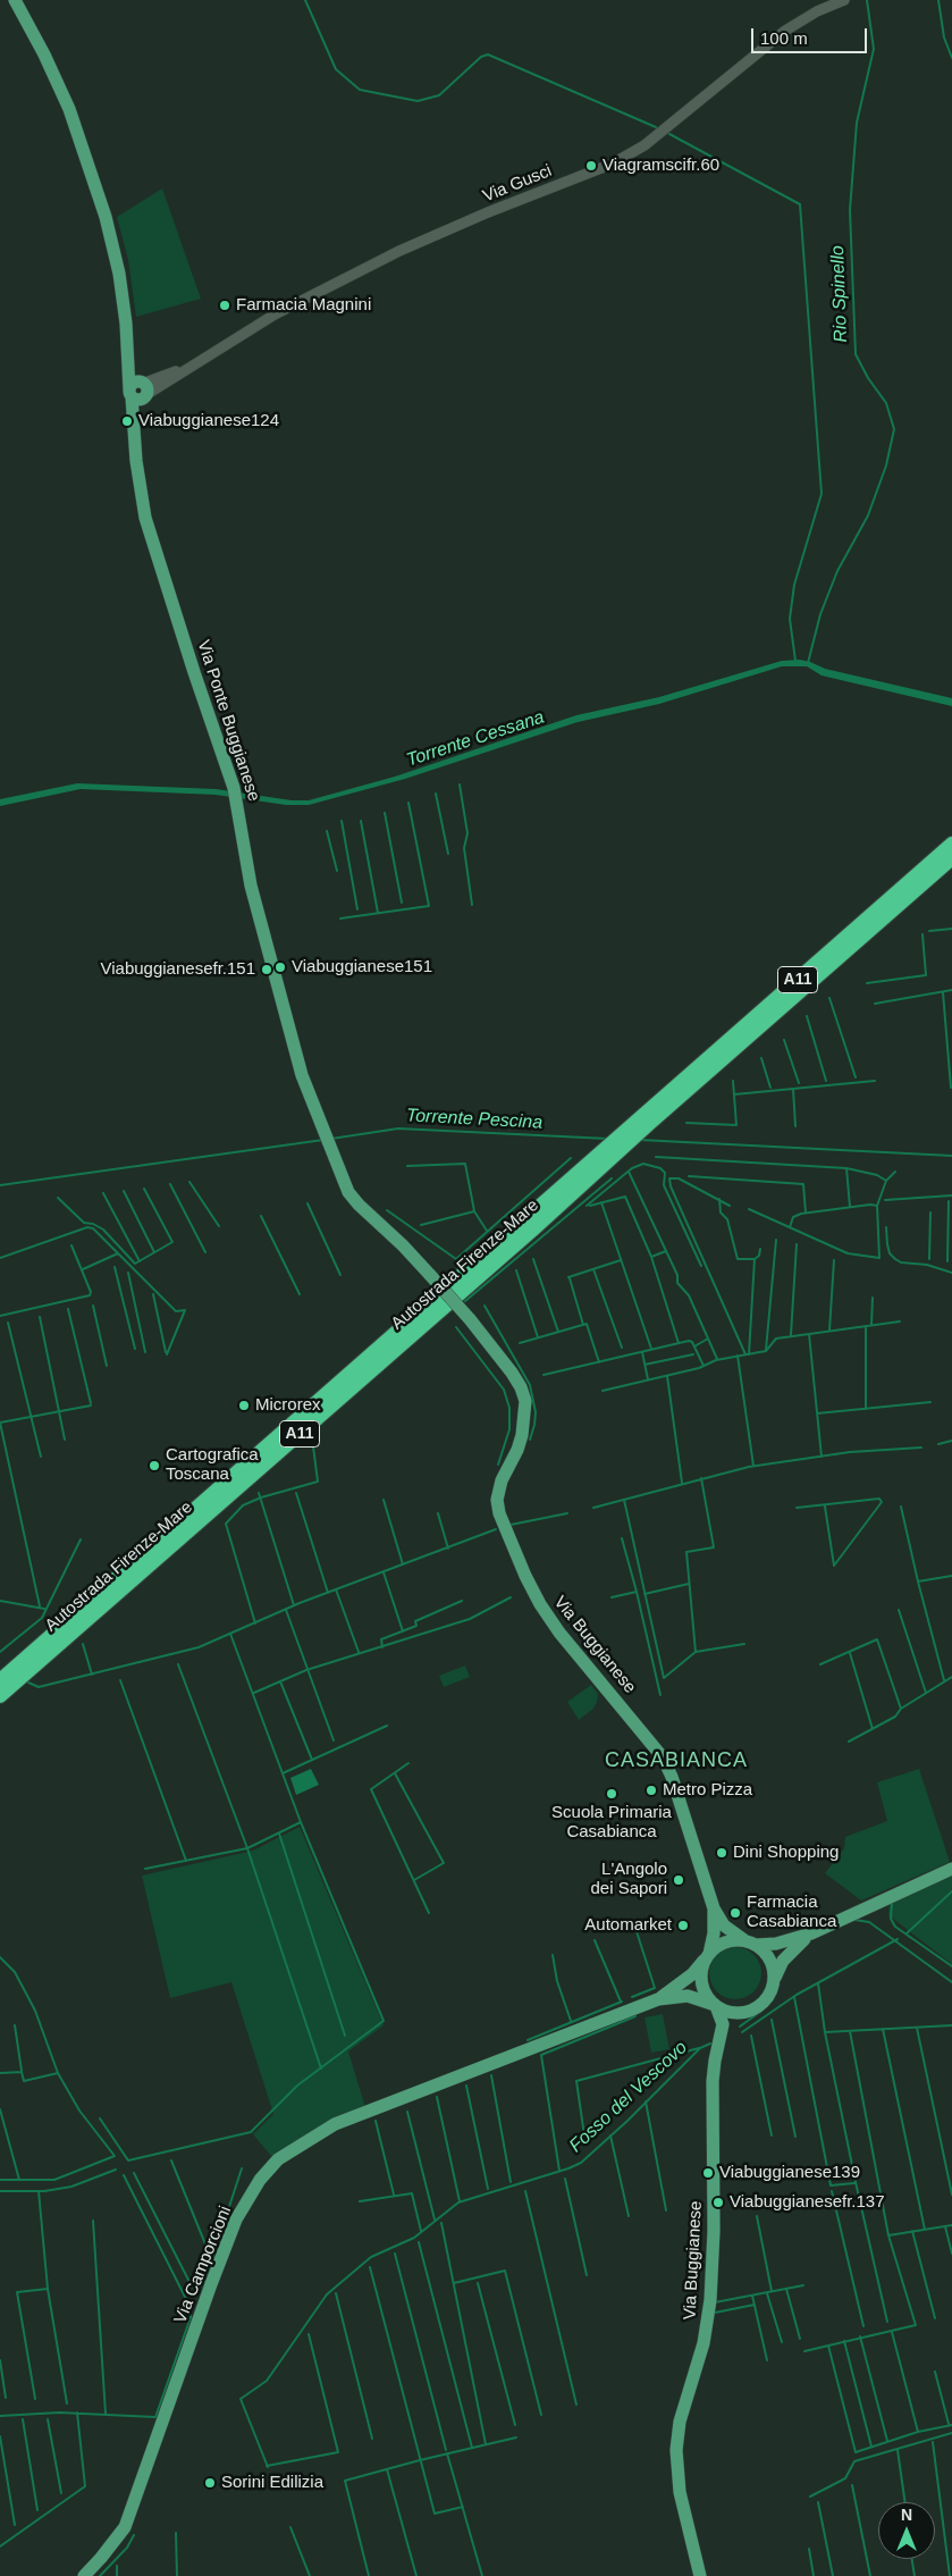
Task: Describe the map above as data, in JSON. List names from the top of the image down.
{
  "streets": {
    "highway": ["A11", "Autostrada Firenze-Mare"],
    "main road": ["Via Ponte Buggianese", "Via Buggianese", "Via Camporcioni"],
    "street": ["Via Gusci"]
  },
  "crossings": [
    ["Via Gusci", "Via Ponte Buggianese"],
    ["Via Ponte Buggianese", "Via Buggianese"]
  ],
  "districts": ["CASABIANCA"],
  "water": [
    "Rio Spinello",
    "Torrente Cessana",
    "Torrente Pescina",
    "Fosso del Vescovo"
  ],
  "places": [
    "Viagramscifr.60",
    "Farmacia Magnini",
    "Viabuggianese124",
    "Viabuggianese151",
    "Viabuggianesefr.151",
    "Microrex",
    "Cartografica Toscana",
    "Metro Pizza",
    "Scuola Primaria Casabianca",
    "Dini Shopping",
    "L'Angolo dei Sapori",
    "Farmacia Casabianca",
    "Automarket",
    "Viabuggianese139",
    "Viabuggianesefr.137",
    "Sorini Edilizia"
  ],
  "scale_bar": "100 m",
  "north": "top"
}
